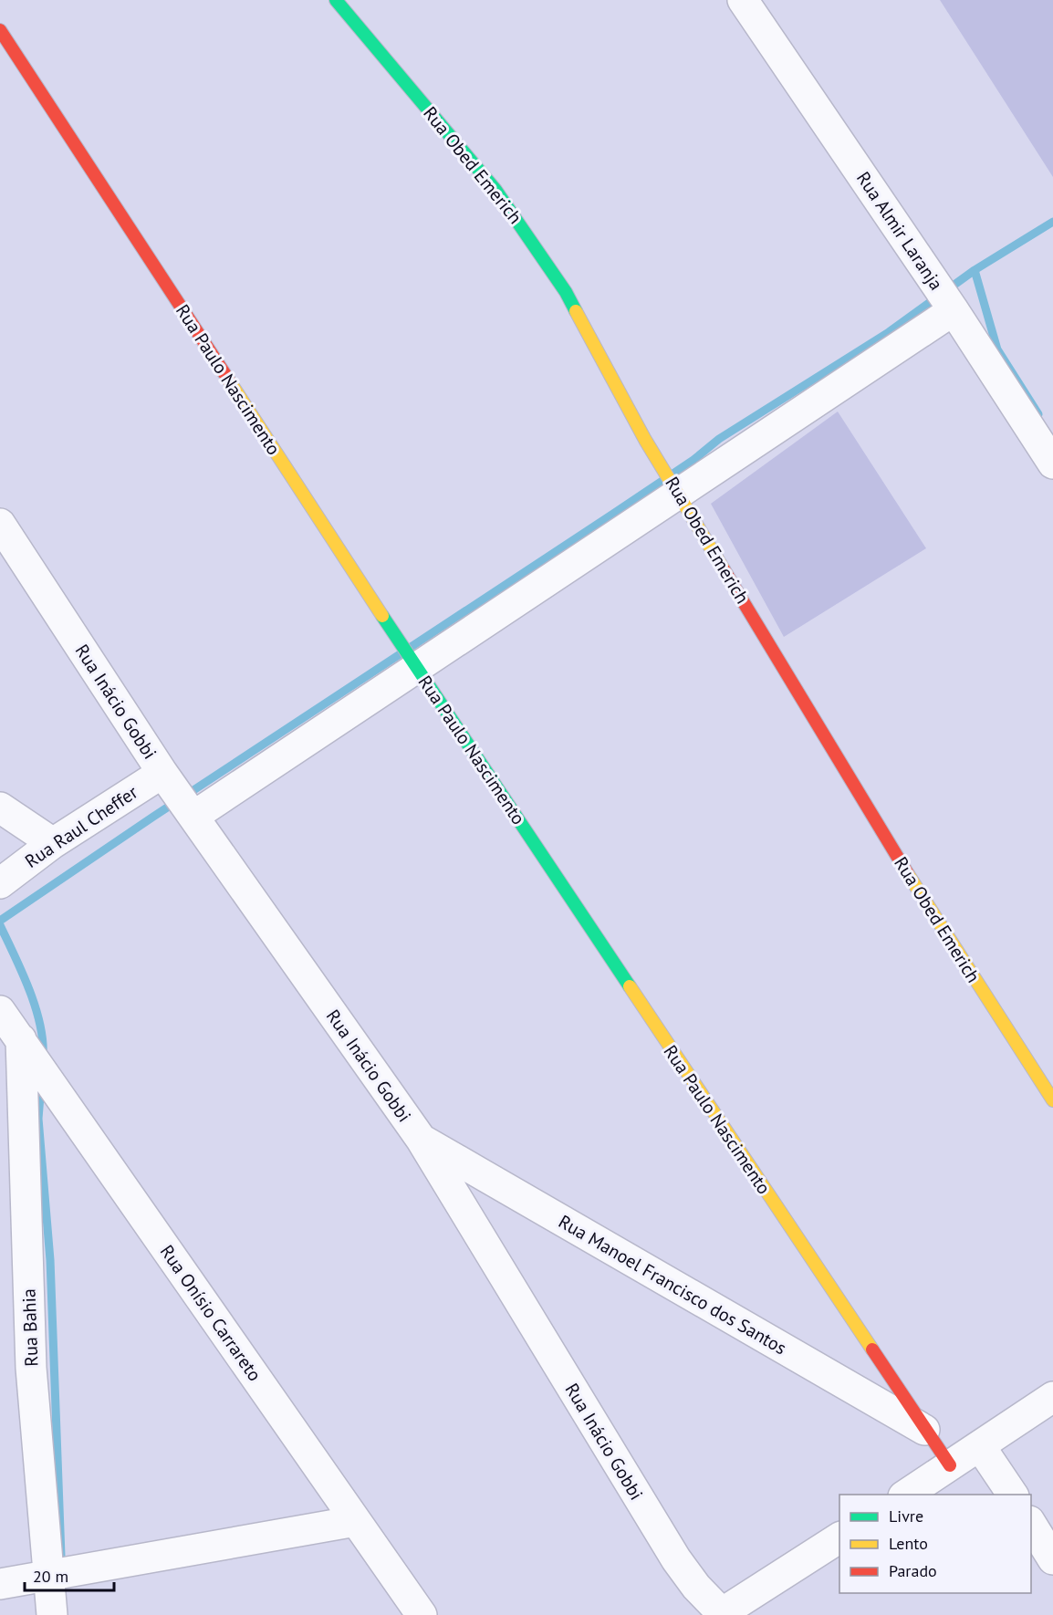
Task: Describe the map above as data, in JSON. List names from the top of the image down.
{
  "streets": {
    "street": [
      "Rua Obed Emerich",
      "Rua Almir Laranja",
      "Rua Paulo Nascimento",
      "Rua Inácio Gobbi",
      "Rua Raul Cheffer",
      "Rua Manoel Francisco dos Santos",
      "Rua Onísio Carrareto",
      "Rua Bahia"
    ]
  },
  "crossings": [
    ["Rua Paulo Nascimento", "Rua Manoel Francisco dos Santos"],
    ["Rua Inácio Gobbi", "Rua Raul Cheffer"],
    ["Rua Inácio Gobbi", "Rua Manoel Francisco dos Santos"],
    ["Rua Onísio Carrareto", "Rua Bahia"]
  ],
  "legend": ["Livre", "Lento", "Parado"],
  "scale_bar": "20 m"
}
